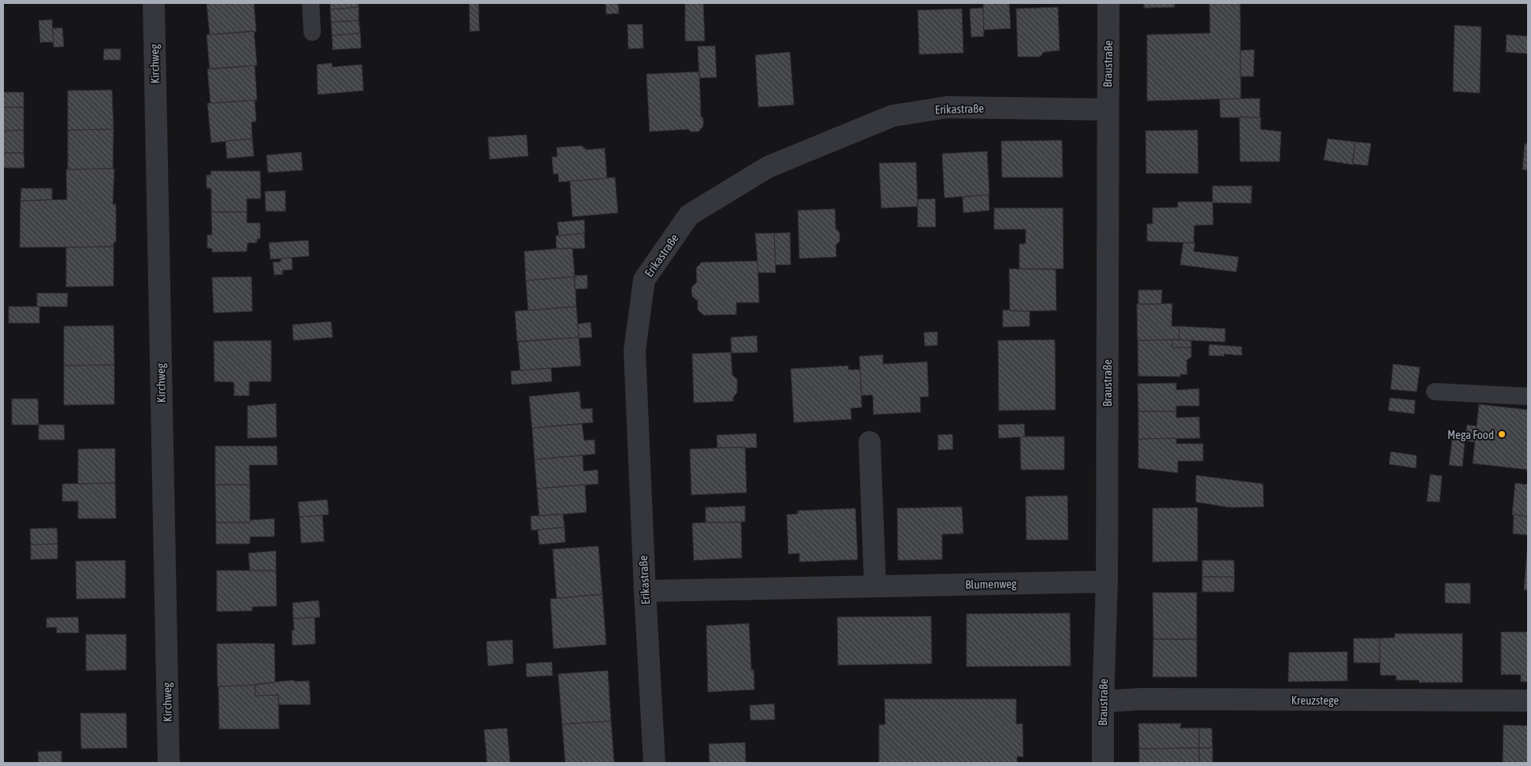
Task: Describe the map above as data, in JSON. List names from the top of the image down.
{
  "streets": {
    "street": [
      "Kirchweg",
      "Braustraße",
      "Erikastraße",
      "Blumenweg",
      "Kreuzstege"
    ]
  },
  "crossings": [
    ["Braustraße", "Erikastraße"],
    ["Braustraße", "Blumenweg"],
    ["Braustraße", "Kreuzstege"],
    ["Erikastraße", "Blumenweg"]
  ],
  "places": ["Mega Food"]
}
